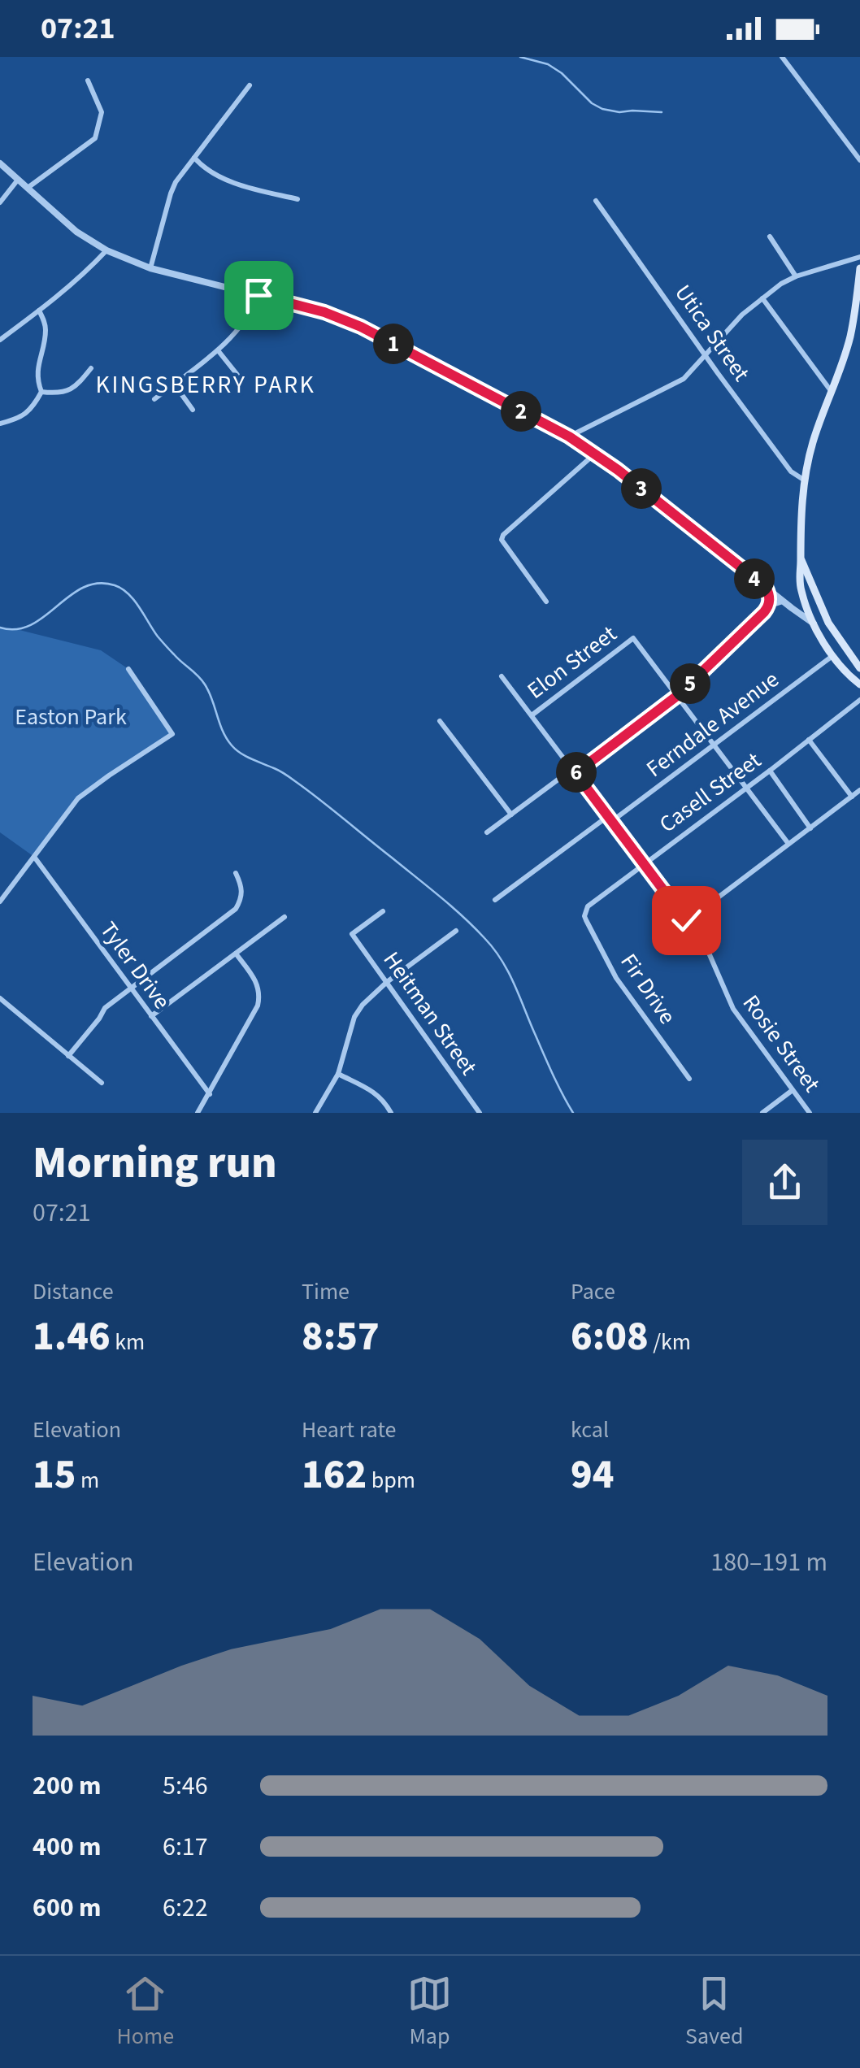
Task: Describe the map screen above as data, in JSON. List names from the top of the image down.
{
  "streets": {
    "street": [
      "Utica Street",
      "Elon Street",
      "Ferndale Avenue",
      "Casell Street",
      "Tyler Drive",
      "Fir Drive",
      "Heitman Street",
      "Rosie Street"
    ]
  },
  "crossings": [
    ["Elon Street", "Rosie Street"],
    ["Ferndale Avenue", "Rosie Street"],
    ["Casell Street", "Fir Drive"],
    ["Casell Street", "Rosie Street"]
  ],
  "districts": ["KINGSBERRY PARK"],
  "parks": ["Easton Park"],
  "page": {
    "status": "07:21",
    "pins": [
      "1",
      "2",
      "3",
      "4",
      "5",
      "6"
    ],
    "heading": ["Morning run", "07:21"],
    "stats": [
      ["Distance", "1.46 km"],
      ["Time", "8:57"],
      ["Pace", "6:08 /km"],
      ["Elevation", "15 m"],
      ["Heart rate", "162 bpm"],
      ["kcal", "94"]
    ],
    "chart": ["Elevation", "180–191 m"],
    "list": [
      {
        "name": "200 m",
        "note": "5:46"
      },
      {
        "name": "400 m",
        "note": "6:17"
      },
      {
        "name": "600 m",
        "note": "6:22"
      }
    ],
    "tabs": ["Home", "Map", "Saved"]
  }
}
